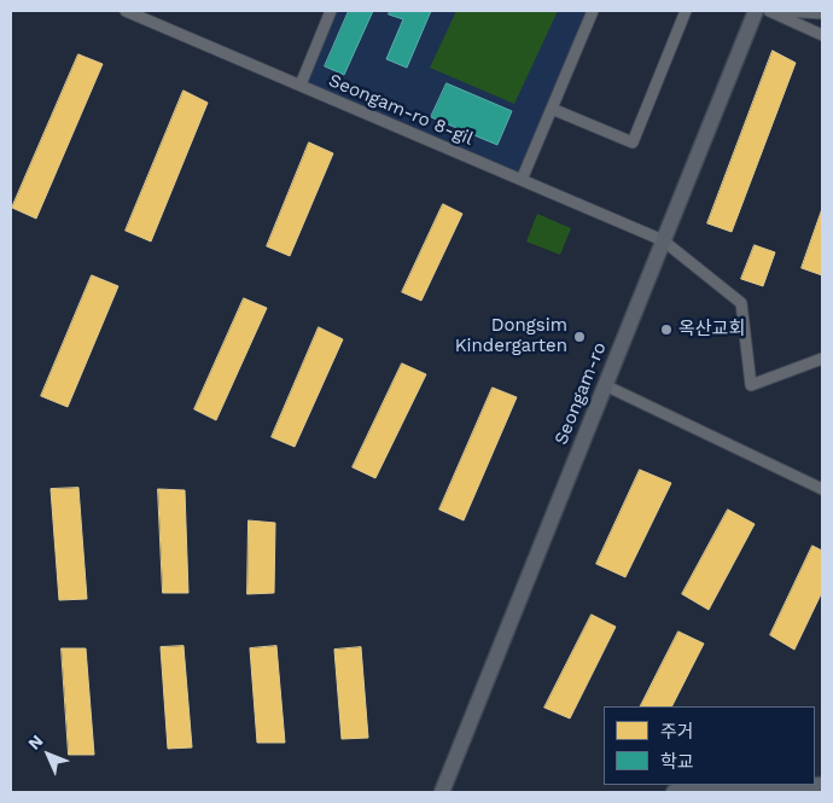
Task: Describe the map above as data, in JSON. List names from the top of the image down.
{
  "streets": {
    "street": ["Seongam-ro 8-gil", "Seongam-ro"]
  },
  "crossings": [
    ["Seongam-ro 8-gil", "Seongam-ro"]
  ],
  "places": ["옥산교회", "Dongsim Kindergarten"],
  "legend": ["주거", "학교"],
  "north": "top left"
}
